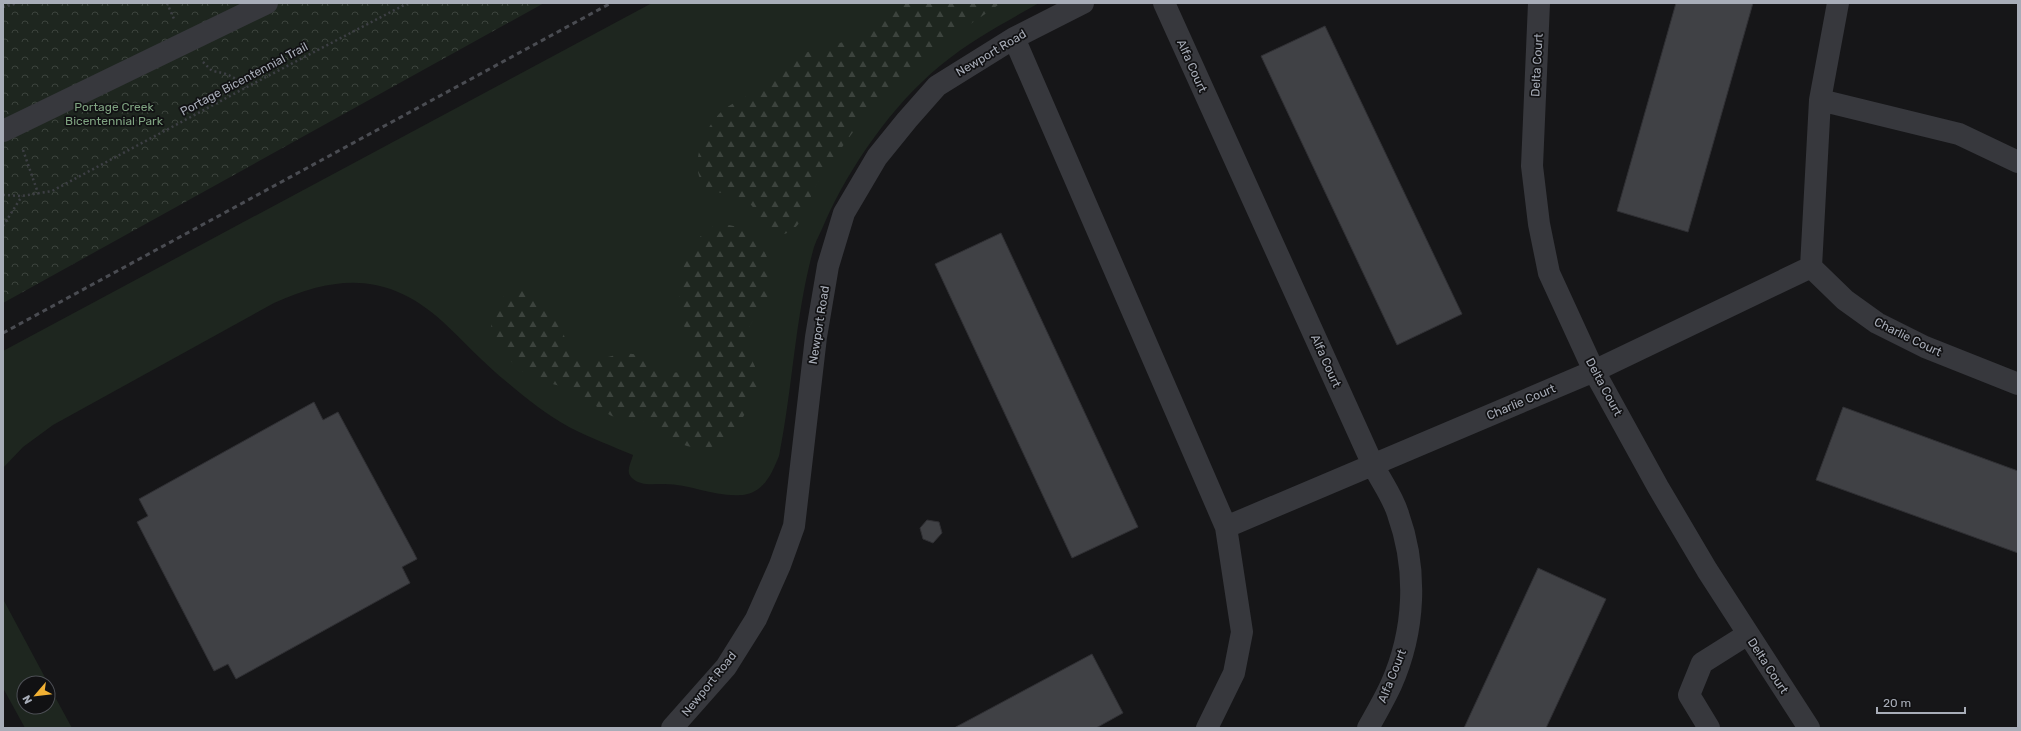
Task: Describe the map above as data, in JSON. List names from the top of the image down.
{
  "streets": {
    "street": [
      "Newport Road",
      "Delta Court",
      "Alfa Court",
      "Charlie Court"
    ],
    "path": ["Portage Bicentennial Trail"]
  },
  "crossings": [
    ["Delta Court", "Charlie Court"],
    ["Alfa Court", "Charlie Court"]
  ],
  "parks": ["Portage Creek Bicentennial Park"],
  "scale_bar": "20 m",
  "north": "bottom left"
}
